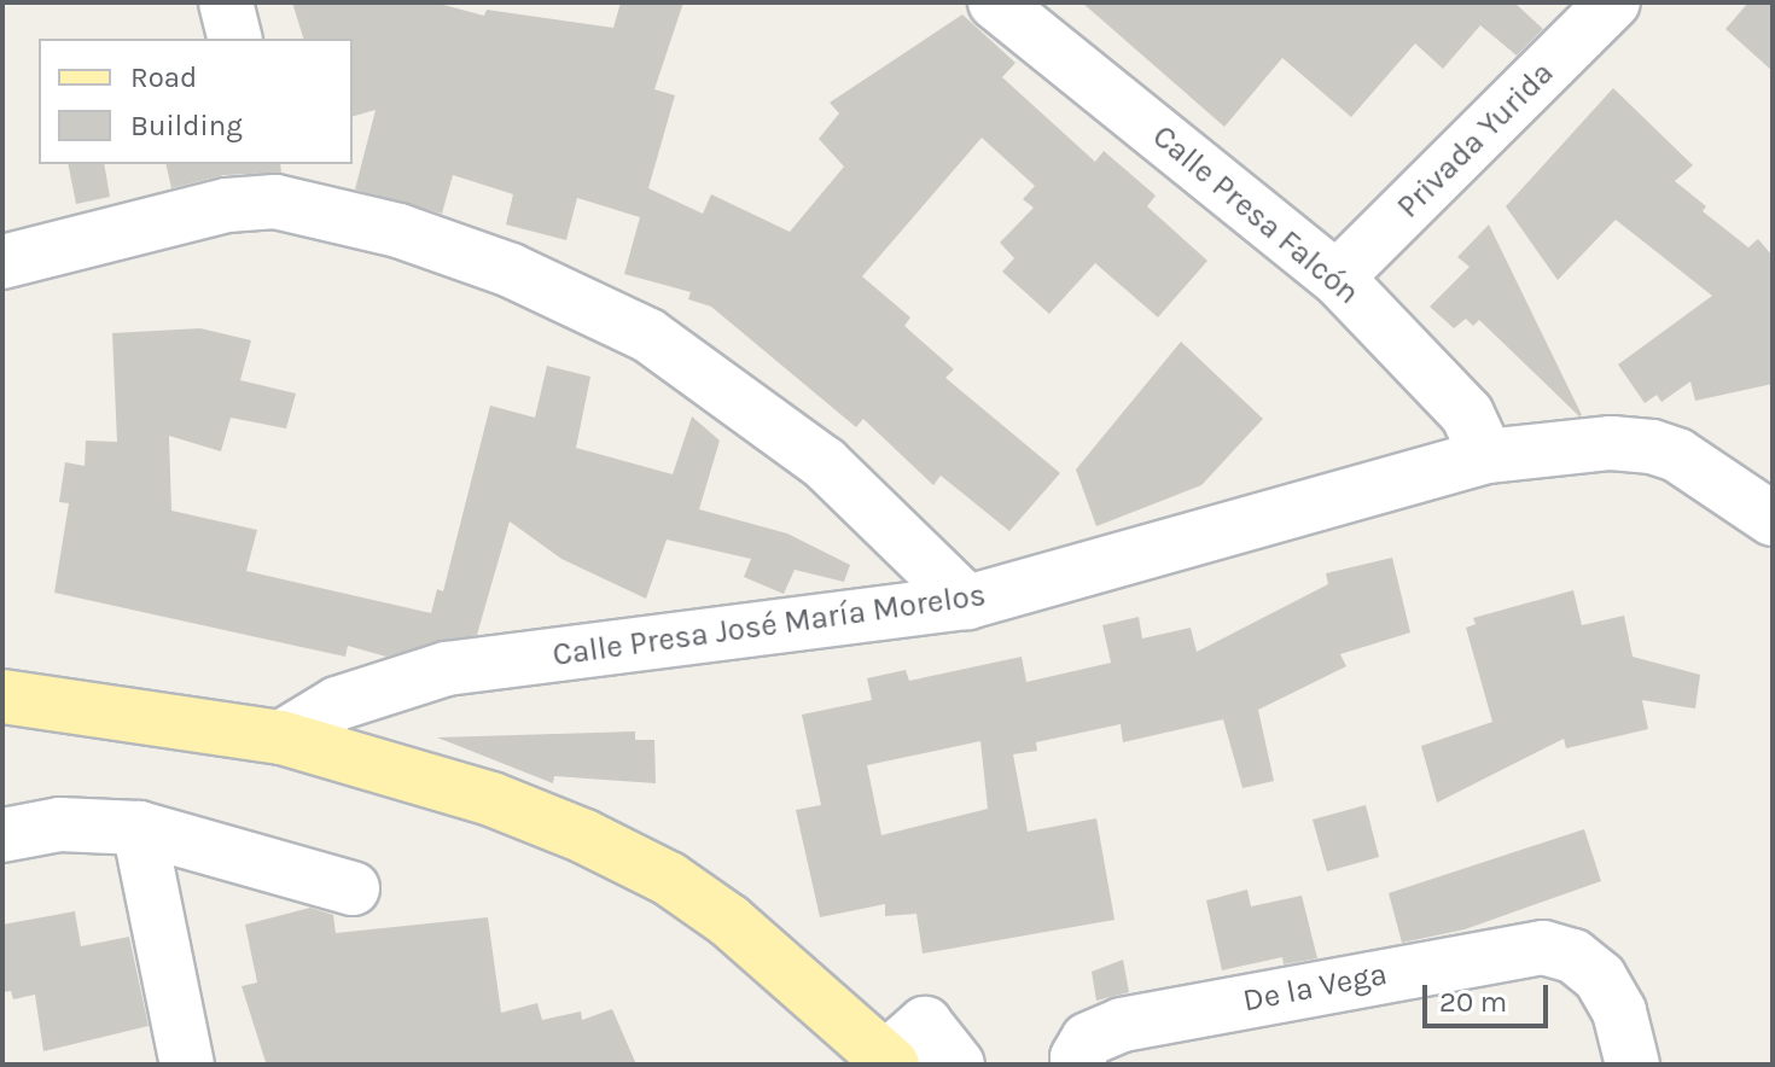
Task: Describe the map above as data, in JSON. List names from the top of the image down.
{
  "streets": {
    "street": [
      "Privada Yurida",
      "Calle Presa Falcón",
      "Calle Presa José María Morelos",
      "De la Vega"
    ]
  },
  "crossings": [
    ["Privada Yurida", "Calle Presa Falcón"],
    ["Calle Presa Falcón", "Calle Presa José María Morelos"]
  ],
  "legend": ["Road", "Building"],
  "scale_bar": "20 m"
}
